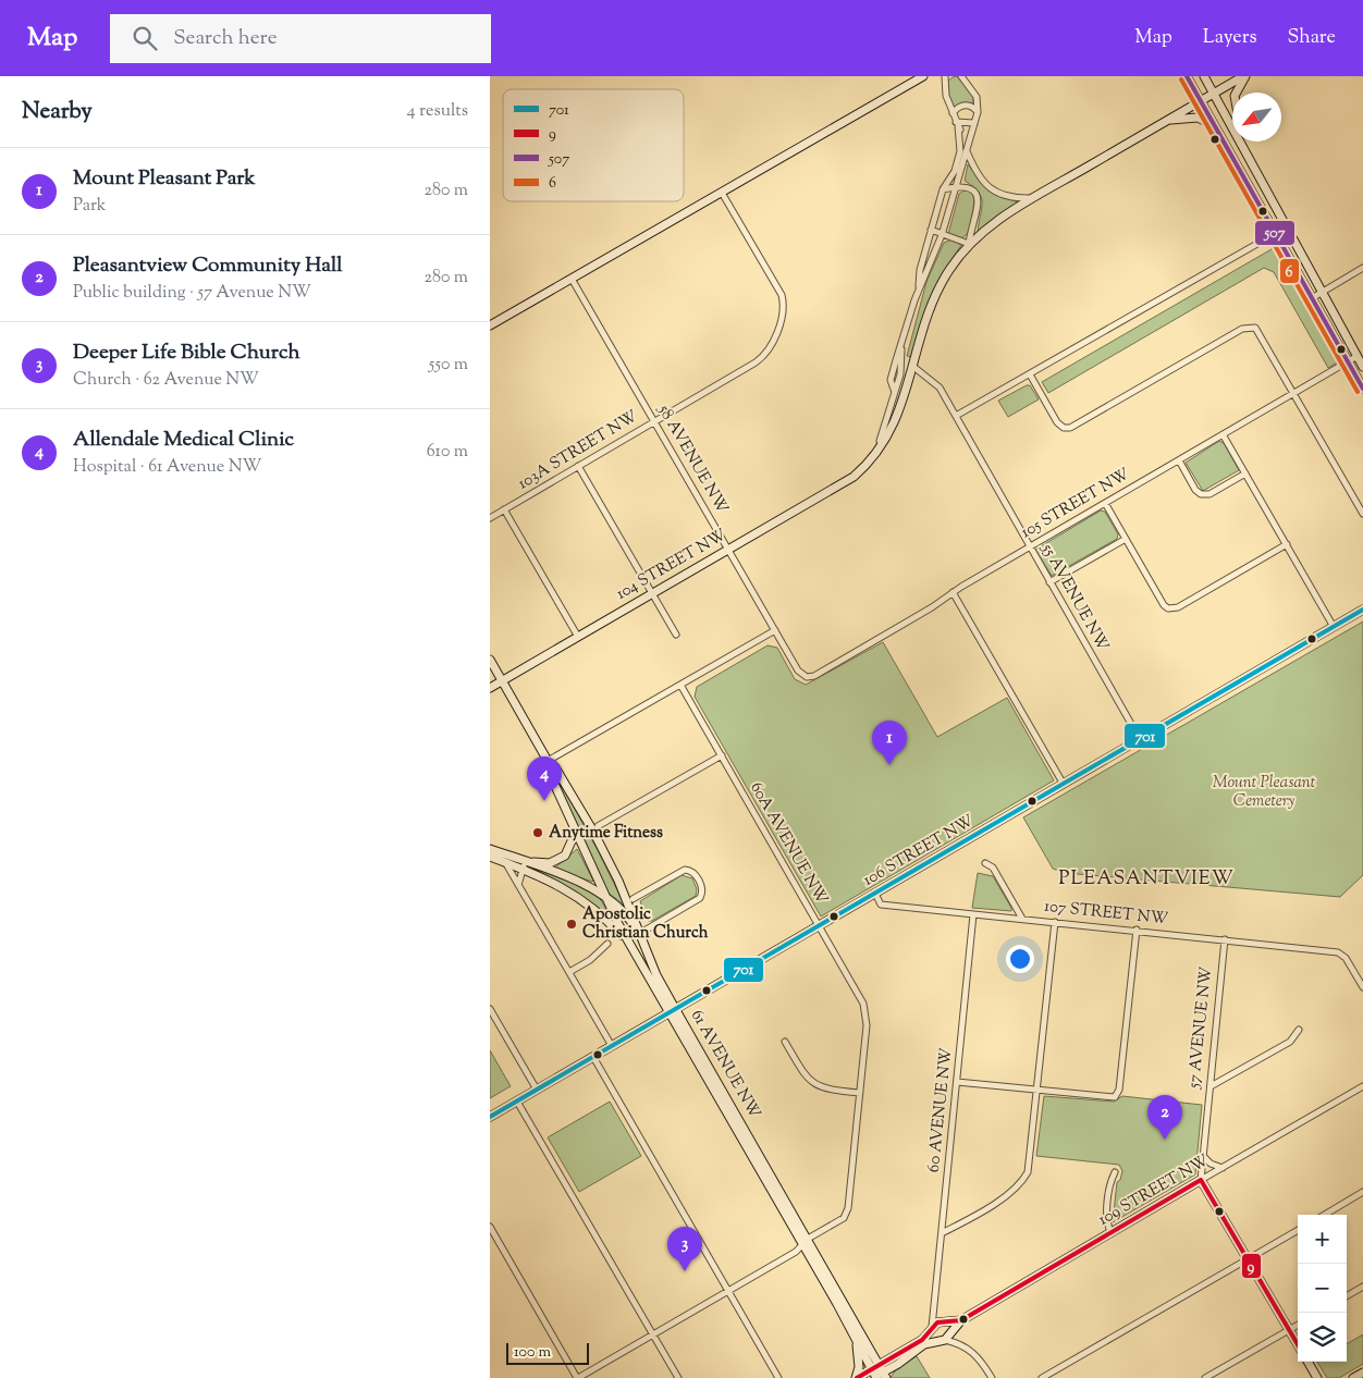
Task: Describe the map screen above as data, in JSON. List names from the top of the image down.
{
  "streets": {
    "main road": [
      "104 STREET NW",
      "106 STREET NW",
      "61 AVENUE NW",
      "109 STREET NW"
    ],
    "street": [
      "103A STREET NW",
      "58 AVENUE NW",
      "105 STREET NW",
      "55 AVENUE NW",
      "60A AVENUE NW",
      "107 STREET NW",
      "57 AVENUE NW",
      "60 AVENUE NW"
    ]
  },
  "crossings": [
    ["103A STREET NW", "58 AVENUE NW"],
    ["58 AVENUE NW", "105 STREET NW"],
    ["58 AVENUE NW", "104 STREET NW"],
    ["105 STREET NW", "55 AVENUE NW"],
    ["104 STREET NW", "55 AVENUE NW"],
    ["104 STREET NW", "61 AVENUE NW"],
    ["55 AVENUE NW", "106 STREET NW"],
    ["60A AVENUE NW", "106 STREET NW"],
    ["60A AVENUE NW", "61 AVENUE NW"],
    ["106 STREET NW", "107 STREET NW"],
    ["106 STREET NW", "61 AVENUE NW"],
    ["107 STREET NW", "57 AVENUE NW"],
    ["107 STREET NW", "60 AVENUE NW"],
    ["57 AVENUE NW", "109 STREET NW"],
    ["60 AVENUE NW", "109 STREET NW"]
  ],
  "districts": ["PLEASANTVIEW"],
  "parks": ["Mount Pleasant Cemetery"],
  "places": ["Anytime Fitness", "Apostolic Christian Church"],
  "lines": [
    "transit line 507",
    "transit line 6",
    "transit line 701",
    "transit line 9"
  ],
  "legend": [
    "701",
    "9",
    "507",
    "6"
  ],
  "scale_bar": "100 m",
  "north": "bottom left",
  "page": {
    "header": "Map",
    "search": "Search here",
    "nav": ["Map", "Layers", "Share"],
    "heading": ["Nearby", "4 results"],
    "list": [
      {
        "mark": "1",
        "name": "Mount Pleasant Park",
        "note": "Park",
        "value": "280 m"
      },
      {
        "mark": "2",
        "name": "Pleasantview Community Hall",
        "note": "Public building · 57 Avenue NW",
        "value": "280 m"
      },
      {
        "mark": "3",
        "name": "Deeper Life Bible Church",
        "note": "Church · 62 Avenue NW",
        "value": "550 m"
      },
      {
        "mark": "4",
        "name": "Allendale Medical Clinic",
        "note": "Hospital · 61 Avenue NW",
        "value": "610 m"
      }
    ],
    "pins": [
      "1",
      "4",
      "2",
      "3"
    ],
    "map_buttons": ["+", "−"],
    "scale": "100 m"
  }
}
